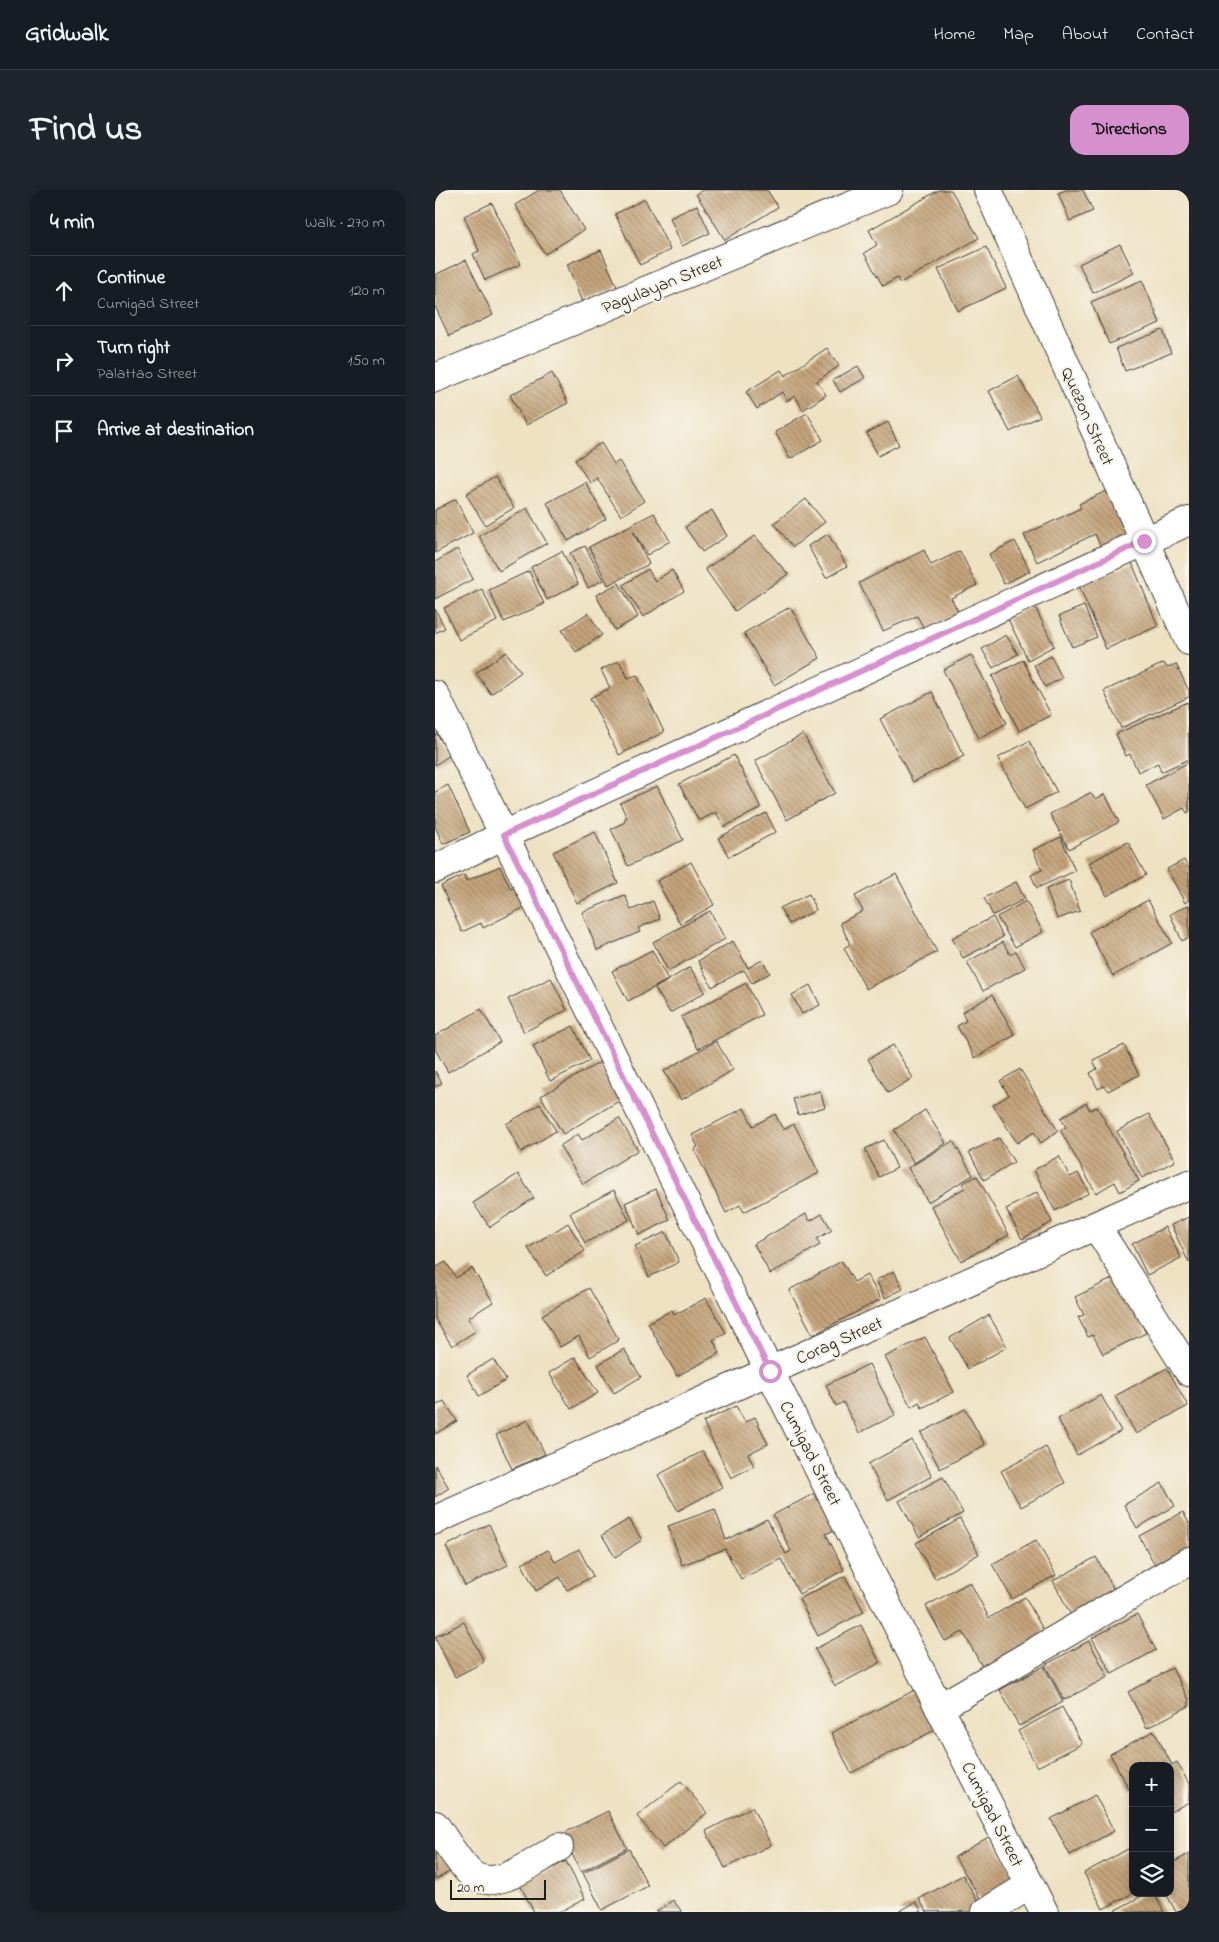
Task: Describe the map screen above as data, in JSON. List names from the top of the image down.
{
  "streets": {
    "street": [
      "Pagulayan Street",
      "Quezon Street",
      "Corag Street",
      "Cumigad Street"
    ]
  },
  "crossings": [
    ["Corag Street", "Cumigad Street"]
  ],
  "scale_bar": "20 m",
  "page": {
    "header": "Gridwalk",
    "nav": [
      "Home",
      "Map",
      "About",
      "Contact"
    ],
    "title": "Find us",
    "buttons": "Directions",
    "heading": ["4 min", "Walk · 270 m"],
    "list": [
      ["Continue", "Cumigad Street", "120 m"],
      ["Turn right", "Palattao Street", "150 m"],
      "Arrive at destination"
    ],
    "map_buttons": ["+", "−"],
    "scale": "20 m"
  }
}
